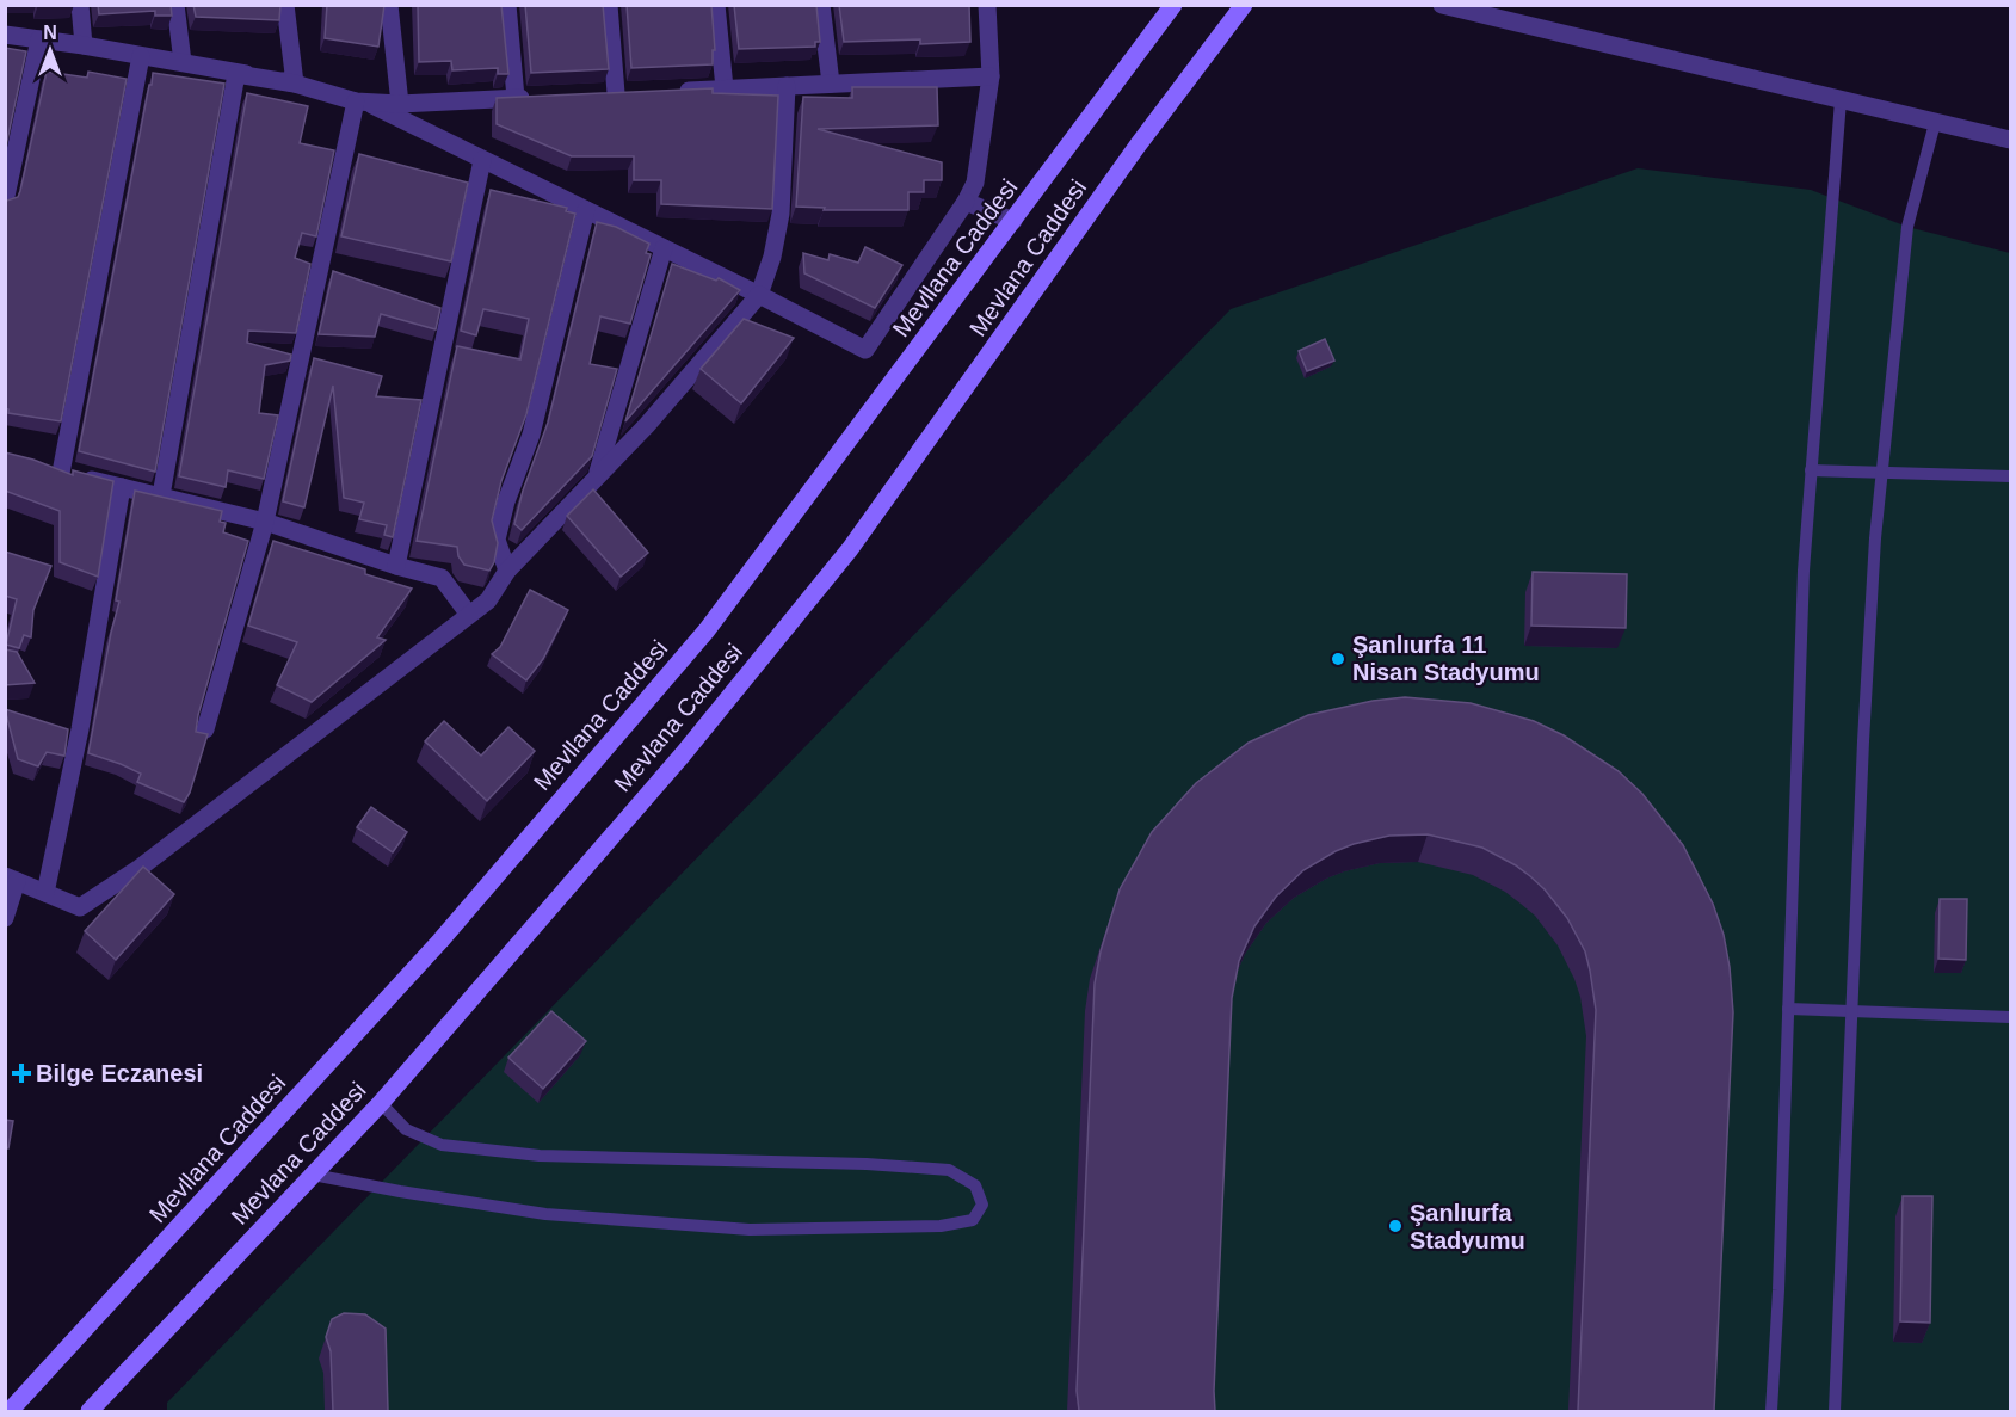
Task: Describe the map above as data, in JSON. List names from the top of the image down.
{
  "streets": {
    "main road": ["Mevllana Caddesi", "Mevlana Caddesi"]
  },
  "places": {
    "other": ["Şanlıurfa 11 Nisan Stadyumu", "Şanlıurfa Stadyumu"],
    "health": ["Bilge Eczanesi"]
  },
  "north": "top"
}
